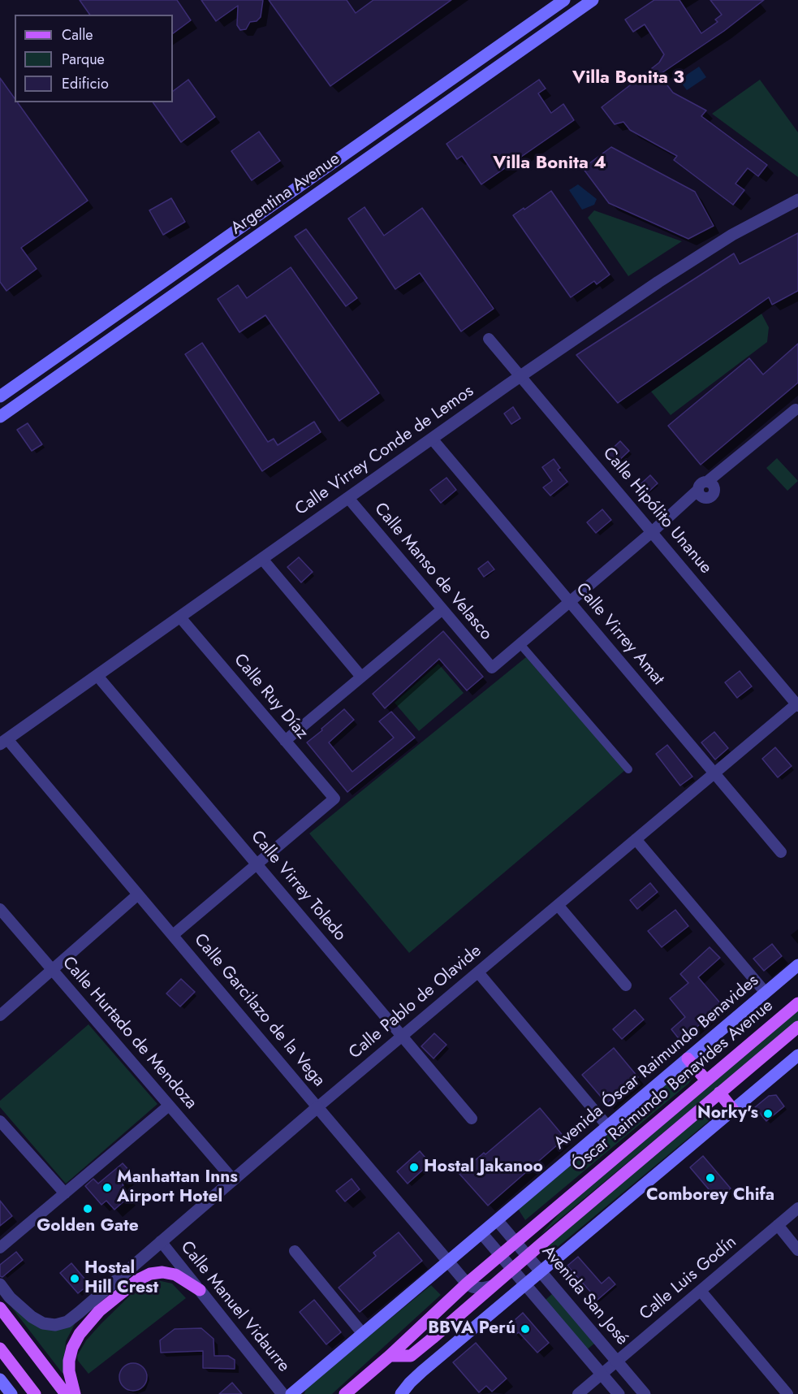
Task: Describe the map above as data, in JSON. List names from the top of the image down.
{
  "streets": {
    "main road": ["Argentina Avenue", "Avenida Óscar Raimundo Benavides", "Óscar Raimundo Benavides Avenue"],
    "street": [
      "Calle Virrey Conde de Lemos",
      "Calle Hipólito Unanue",
      "Calle Manso de Velasco",
      "Calle Virrey Amat",
      "Calle Ruy Díaz",
      "Calle Virrey Toledo",
      "Calle Pablo de Olavide",
      "Calle Garcilazo de la Vega",
      "Calle Hurtado de Mendoza",
      "Calle Luis Godín",
      "Avenida San José",
      "Calle Manuel Vidaurre"
    ]
  },
  "crossings": [
    ["Calle Virrey Conde de Lemos", "Calle Hipólito Unanue"],
    ["Calle Virrey Conde de Lemos", "Calle Manso de Velasco"],
    ["Calle Virrey Conde de Lemos", "Calle Virrey Amat"],
    ["Calle Virrey Conde de Lemos", "Calle Ruy Díaz"],
    ["Calle Virrey Conde de Lemos", "Calle Virrey Toledo"],
    ["Calle Virrey Conde de Lemos", "Calle Garcilazo de la Vega"],
    ["Calle Hipólito Unanue", "Calle Pablo de Olavide"],
    ["Calle Virrey Amat", "Calle Pablo de Olavide"],
    ["Calle Ruy Díaz", "Calle Virrey Toledo"],
    ["Calle Virrey Toledo", "Calle Pablo de Olavide"],
    ["Calle Pablo de Olavide", "Calle Garcilazo de la Vega"],
    ["Calle Pablo de Olavide", "Calle Hurtado de Mendoza"],
    ["Calle Pablo de Olavide", "Calle Manuel Vidaurre"],
    ["Calle Garcilazo de la Vega", "Avenida Óscar Raimundo Benavides"],
    ["Avenida Óscar Raimundo Benavides", "Avenida San José"],
    ["Óscar Raimundo Benavides Avenue", "Avenida San José"],
    ["Calle Luis Godín", "Avenida San José"]
  ],
  "districts": ["Villa Bonita 3", "Villa Bonita 4"],
  "places": [
    "Norky's",
    "Hostal Jakanoo",
    "Comborey Chifa",
    "Manhattan Inns Airport Hotel",
    "Golden Gate",
    "Hostal Hill Crest",
    "BBVA Perú"
  ],
  "legend": ["Calle", "Parque", "Edificio"]
}
